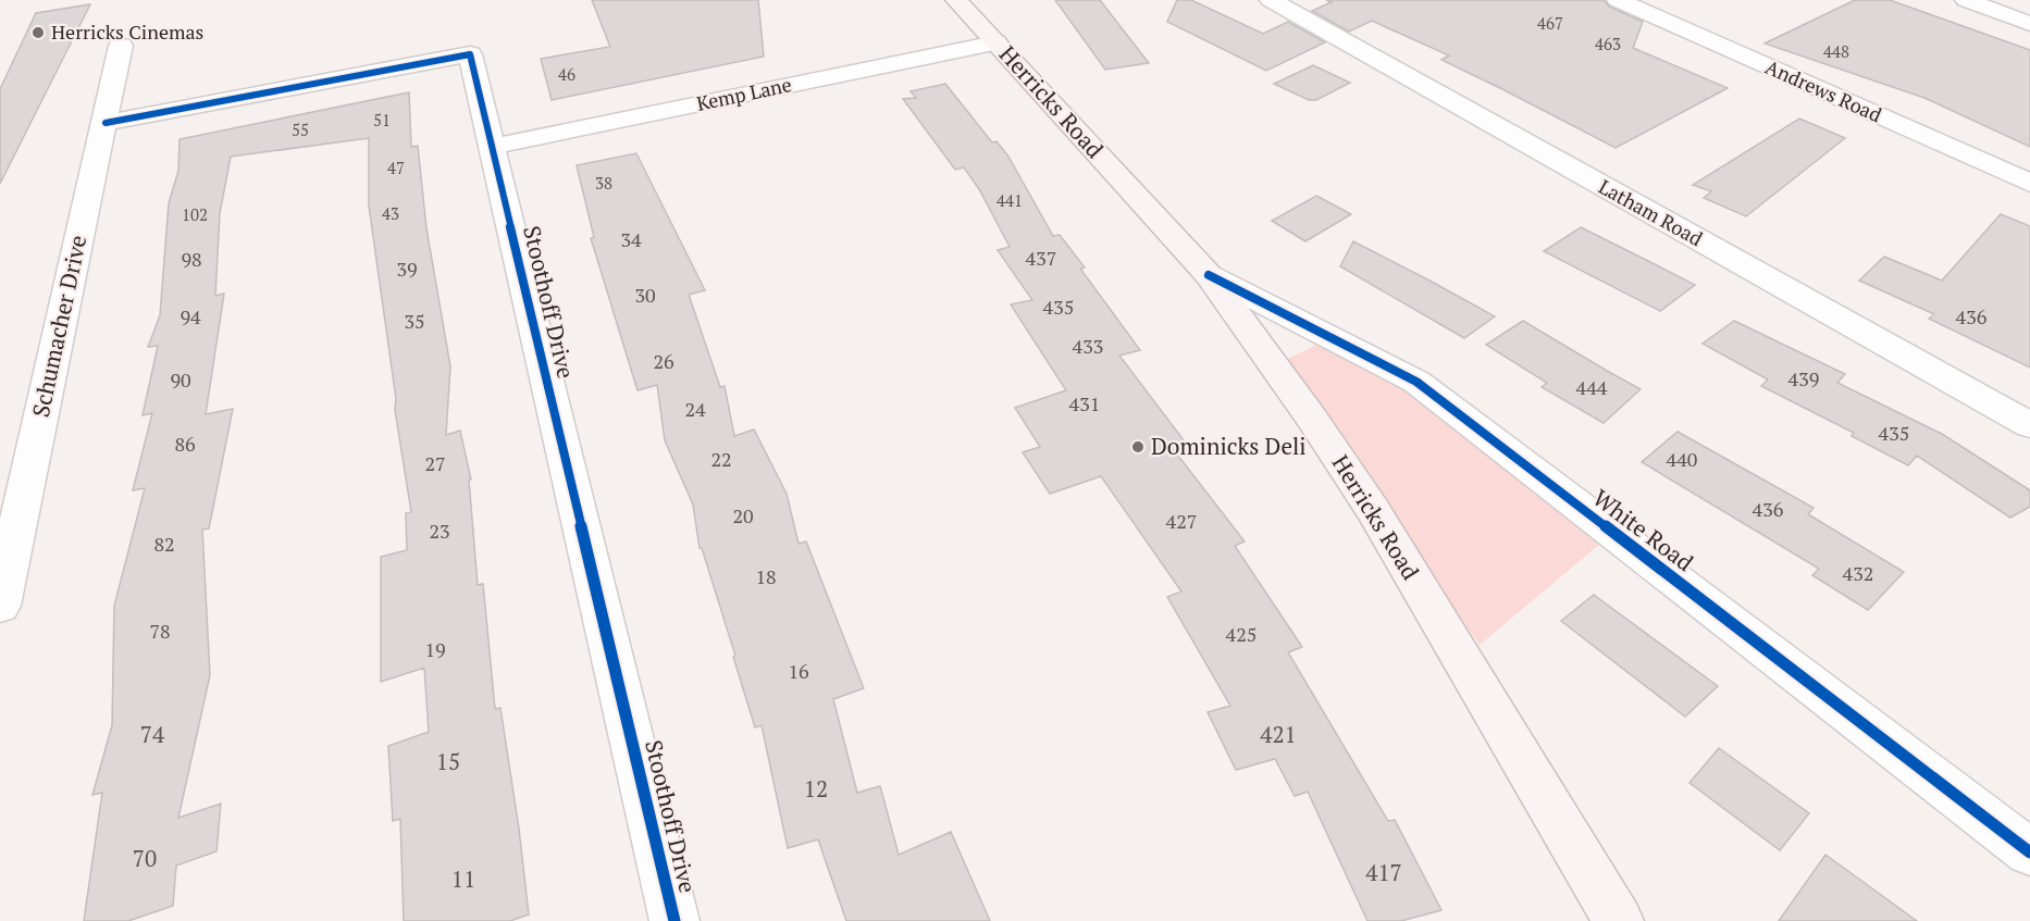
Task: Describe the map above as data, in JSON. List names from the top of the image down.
{
  "streets": {
    "main road": ["Herricks Road"],
    "street": [
      "Andrews Road",
      "Kemp Lane",
      "Latham Road",
      "Stoothoff Drive",
      "Schumacher Drive",
      "White Road"
    ]
  },
  "crossings": [
    ["Kemp Lane", "Herricks Road"],
    ["Kemp Lane", "Stoothoff Drive"],
    ["Herricks Road", "White Road"],
    ["Stoothoff Drive", "Schumacher Drive"]
  ],
  "places": ["Herricks Cinemas", "Dominicks Deli"],
  "house_numbers": [
    "467",
    "463",
    "448",
    "46",
    "51",
    "55",
    "47",
    "38",
    "441",
    "43",
    "102",
    "34",
    "437",
    "98",
    "39",
    "30",
    "435",
    "94",
    "436",
    "35",
    "433",
    "26",
    "439",
    "90",
    "444",
    "431",
    "24",
    "435",
    "86",
    "22",
    "440",
    "27",
    "436",
    "20",
    "427",
    "23",
    "82",
    "432",
    "18",
    "78",
    "425",
    "19",
    "16",
    "74",
    "421",
    "15",
    "12",
    "70",
    "417",
    "11"
  ]
}
